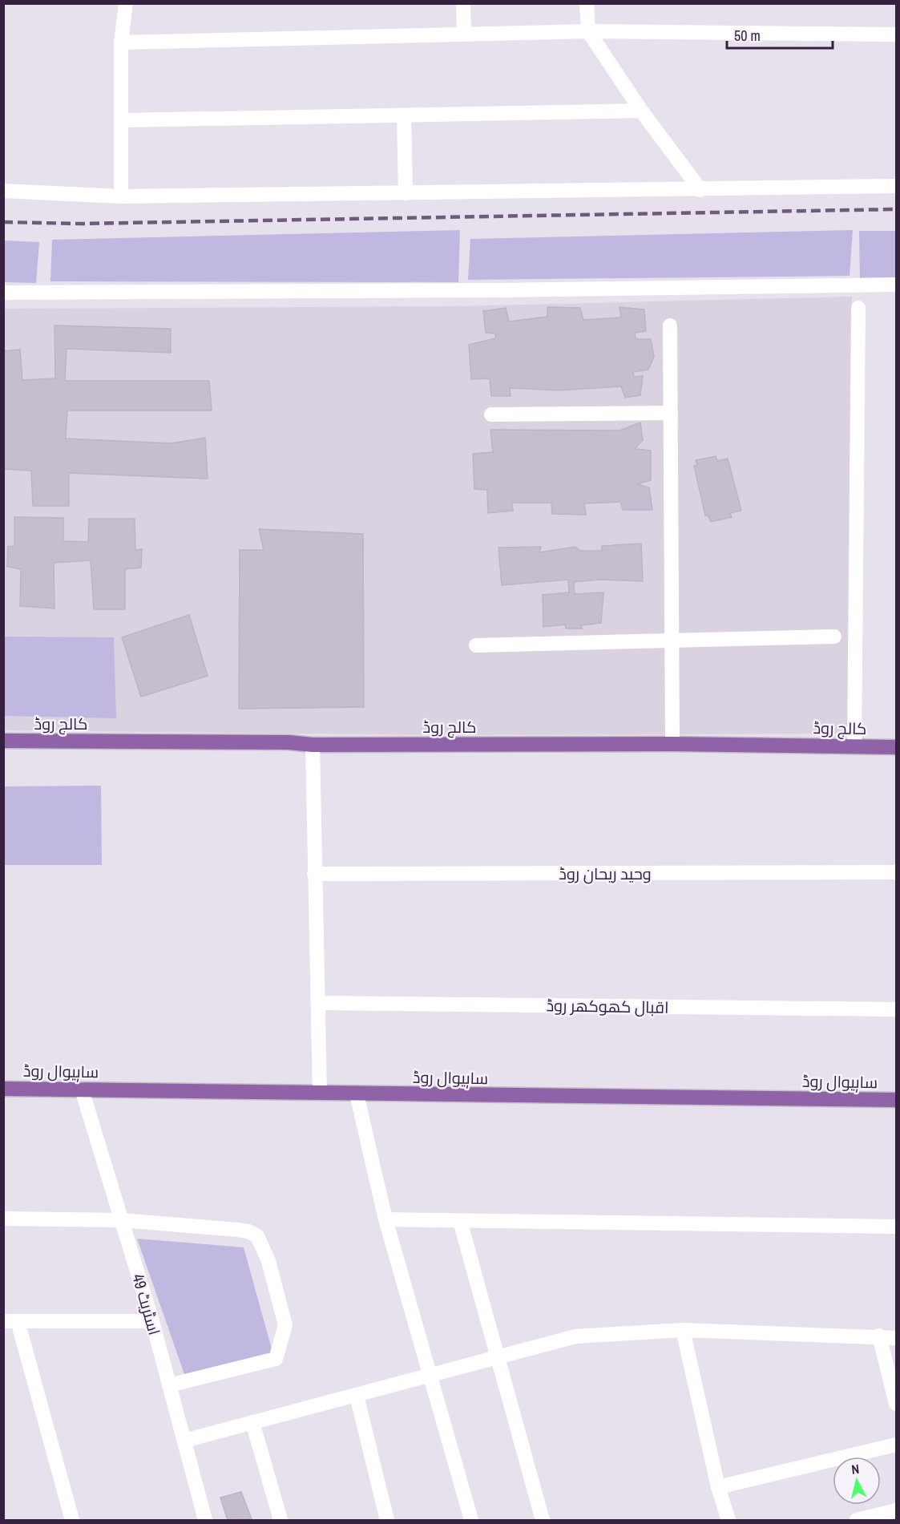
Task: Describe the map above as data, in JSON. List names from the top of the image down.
{
  "streets": {
    "main road": ["کالج روڈ", "ساہیوال روڈ"],
    "street": ["وحید ریحان روڈ", "اقبال کھوکھر روڈ", "اسٹریٹ 49"]
  },
  "crossings": [
    ["ساہیوال روڈ", "اسٹریٹ 49"]
  ],
  "scale_bar": "50 m",
  "north": "top"
}
